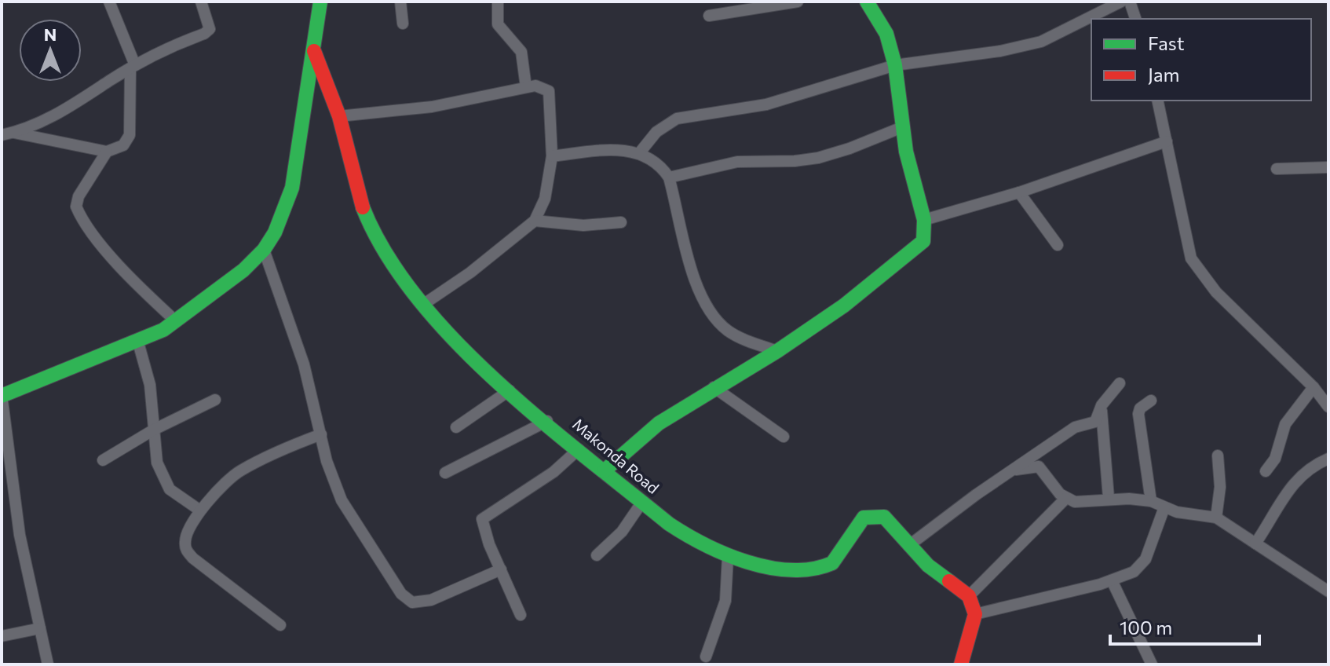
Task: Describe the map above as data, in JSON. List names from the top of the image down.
{
  "streets": {
    "street": ["Makonda Road"]
  },
  "legend": ["Fast", "Jam"],
  "scale_bar": "100 m",
  "north": "top"
}
